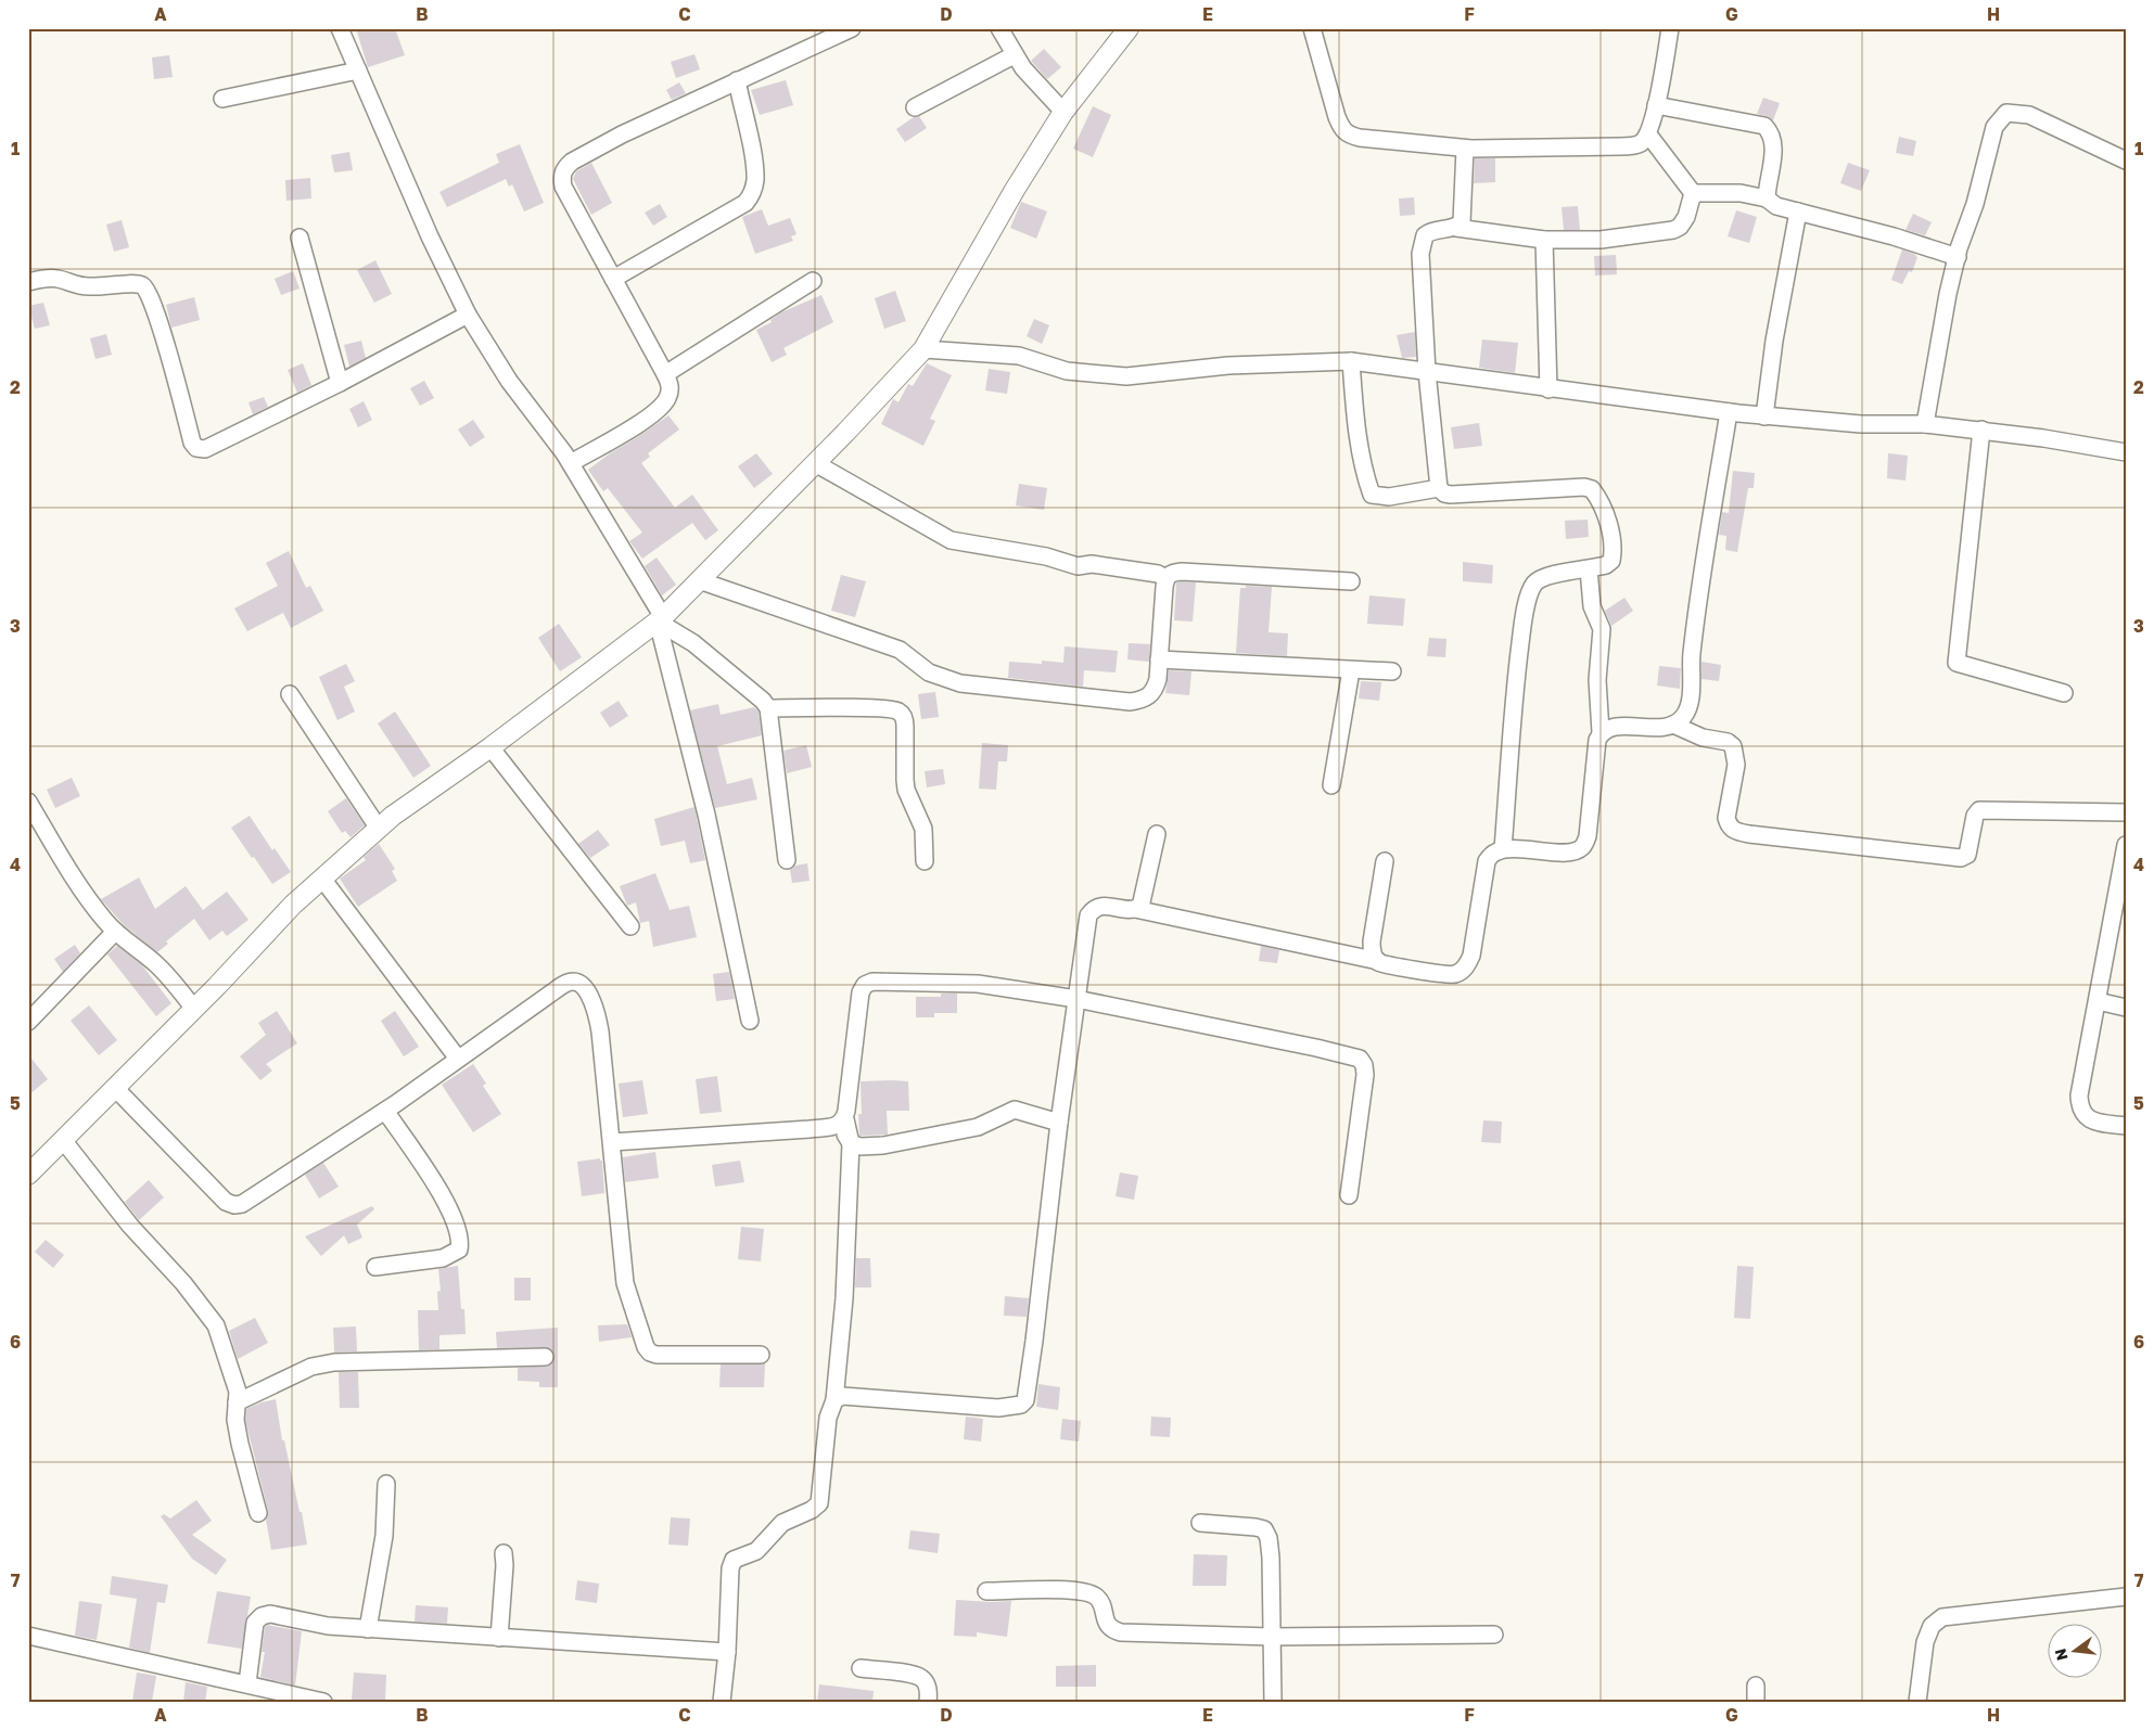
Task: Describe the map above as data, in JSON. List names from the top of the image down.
{
  "north": "left",
  "grid": {
    "columns": [
      "A",
      "B",
      "C",
      "D",
      "E",
      "F",
      "G",
      "H"
    ],
    "rows": [
      "1",
      "2",
      "3",
      "4",
      "5",
      "6",
      "7"
    ]
  }
}
